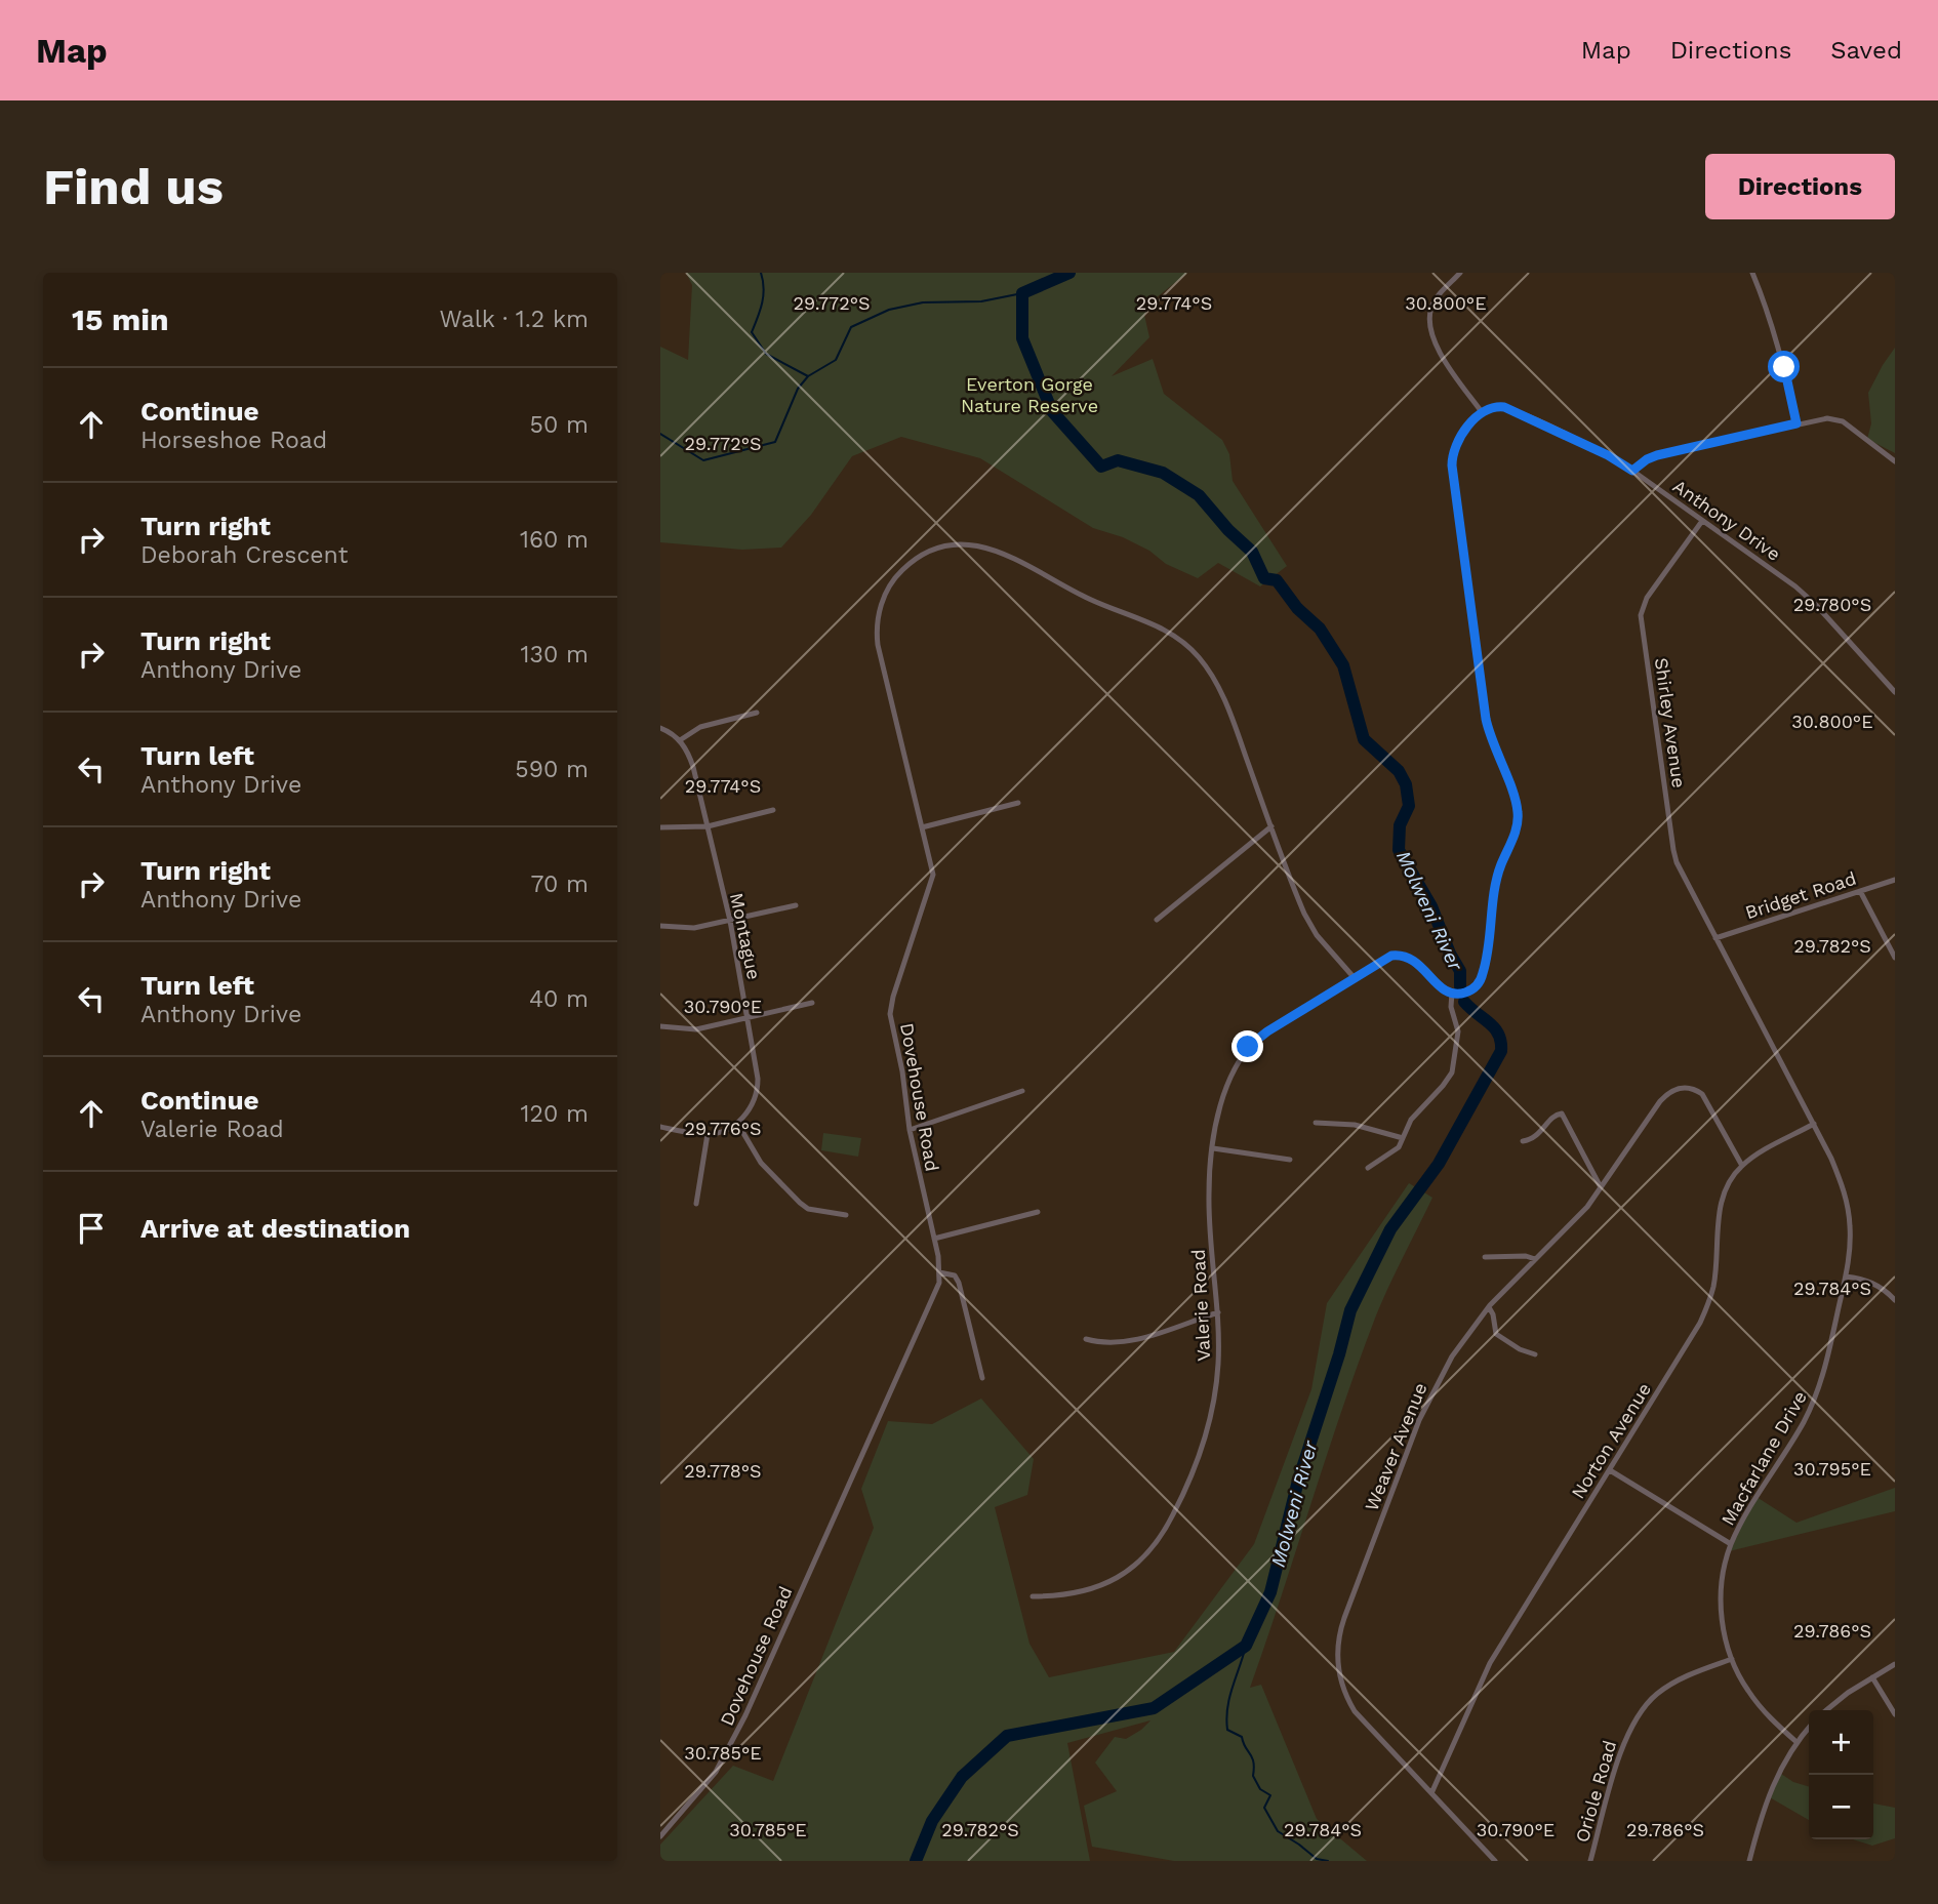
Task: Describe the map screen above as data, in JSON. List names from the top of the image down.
{
  "streets": {
    "street": [
      "Anthony Drive",
      "Shirley Avenue",
      "Bridget Road",
      "Montague",
      "Dovehouse Road",
      "Valerie Road",
      "Norton Avenue",
      "Weaver Avenue",
      "Macfarlane Drive",
      "Oriole Road"
    ]
  },
  "crossings": [
    ["Anthony Drive", "Shirley Avenue"],
    ["Shirley Avenue", "Bridget Road"],
    ["Shirley Avenue", "Macfarlane Drive"],
    ["Bridget Road", "Macfarlane Drive"],
    ["Dovehouse Road", "Valerie Road"],
    ["Norton Avenue", "Weaver Avenue"],
    ["Norton Avenue", "Macfarlane Drive"],
    ["Macfarlane Drive", "Oriole Road"]
  ],
  "water": ["Molweni River"],
  "parks": ["Everton Gorge Nature Reserve"],
  "page": {
    "header": "Map",
    "nav": ["Map", "Directions", "Saved"],
    "buttons": "Directions",
    "title": "Find us",
    "heading": ["15 min", "Walk · 1.2 km"],
    "list": [
      ["Continue", "Horseshoe Road", "50 m"],
      ["Turn right", "Deborah Crescent", "160 m"],
      ["Turn right", "Anthony Drive", "130 m"],
      ["Turn left", "Anthony Drive", "590 m"],
      ["Turn right", "Anthony Drive", "70 m"],
      ["Turn left", "Anthony Drive", "40 m"],
      ["Continue", "Valerie Road", "120 m"],
      "Arrive at destination"
    ],
    "map_buttons": ["+", "−"]
  },
  "coordinates": [
    "29.772°S",
    "30.800°E",
    "29.774°S",
    "29.780°S",
    "29.782°S",
    "30.790°E",
    "29.776°S",
    "29.784°S",
    "30.795°E",
    "29.778°S",
    "29.786°S",
    "30.785°E"
  ]
}
